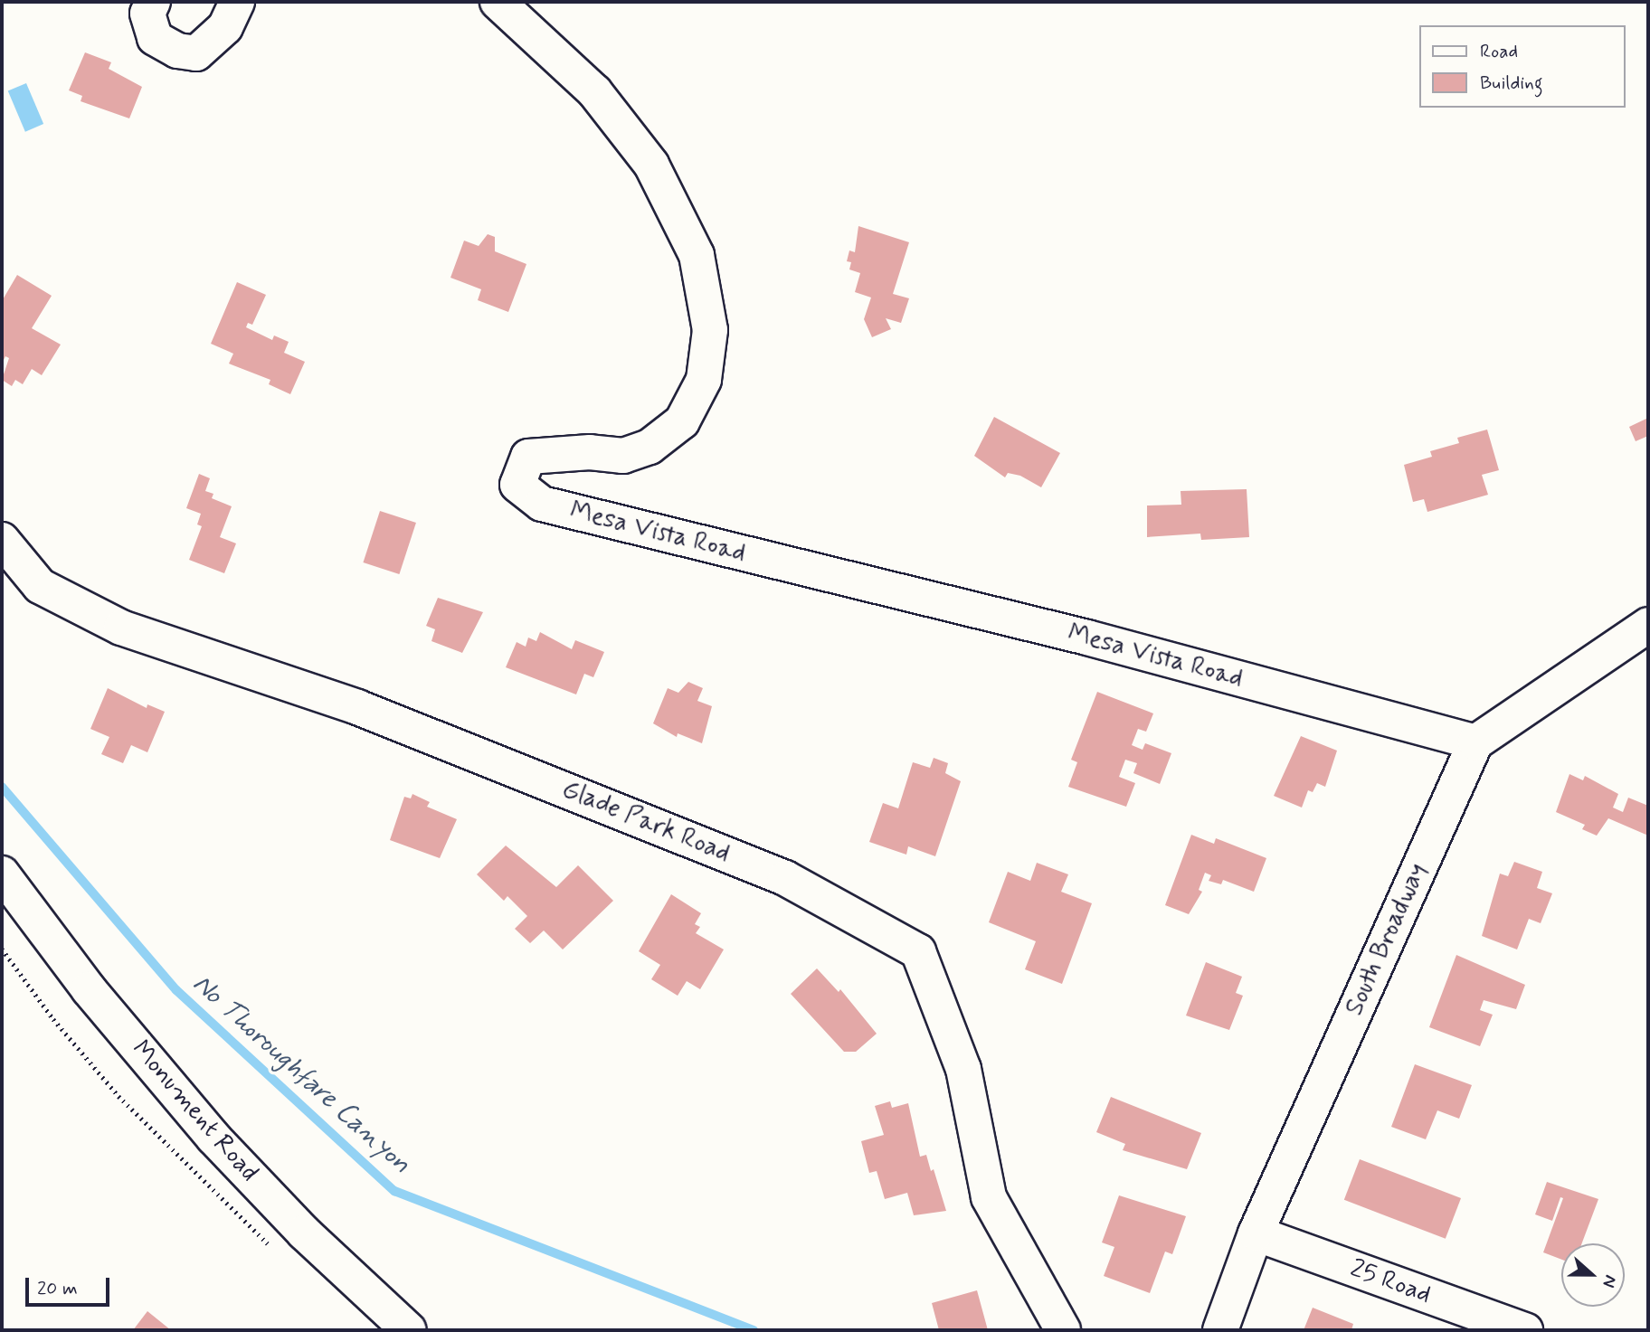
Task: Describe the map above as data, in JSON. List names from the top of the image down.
{
  "streets": {
    "street": [
      "Mesa Vista Road",
      "Glade Park Road",
      "South Broadway",
      "Monument Road",
      "25 Road"
    ]
  },
  "crossings": [
    ["Mesa Vista Road", "South Broadway"],
    ["South Broadway", "25 Road"]
  ],
  "water": ["No Thoroughfare Canyon"],
  "legend": ["Road", "Building"],
  "scale_bar": "20 m",
  "north": "right"
}
